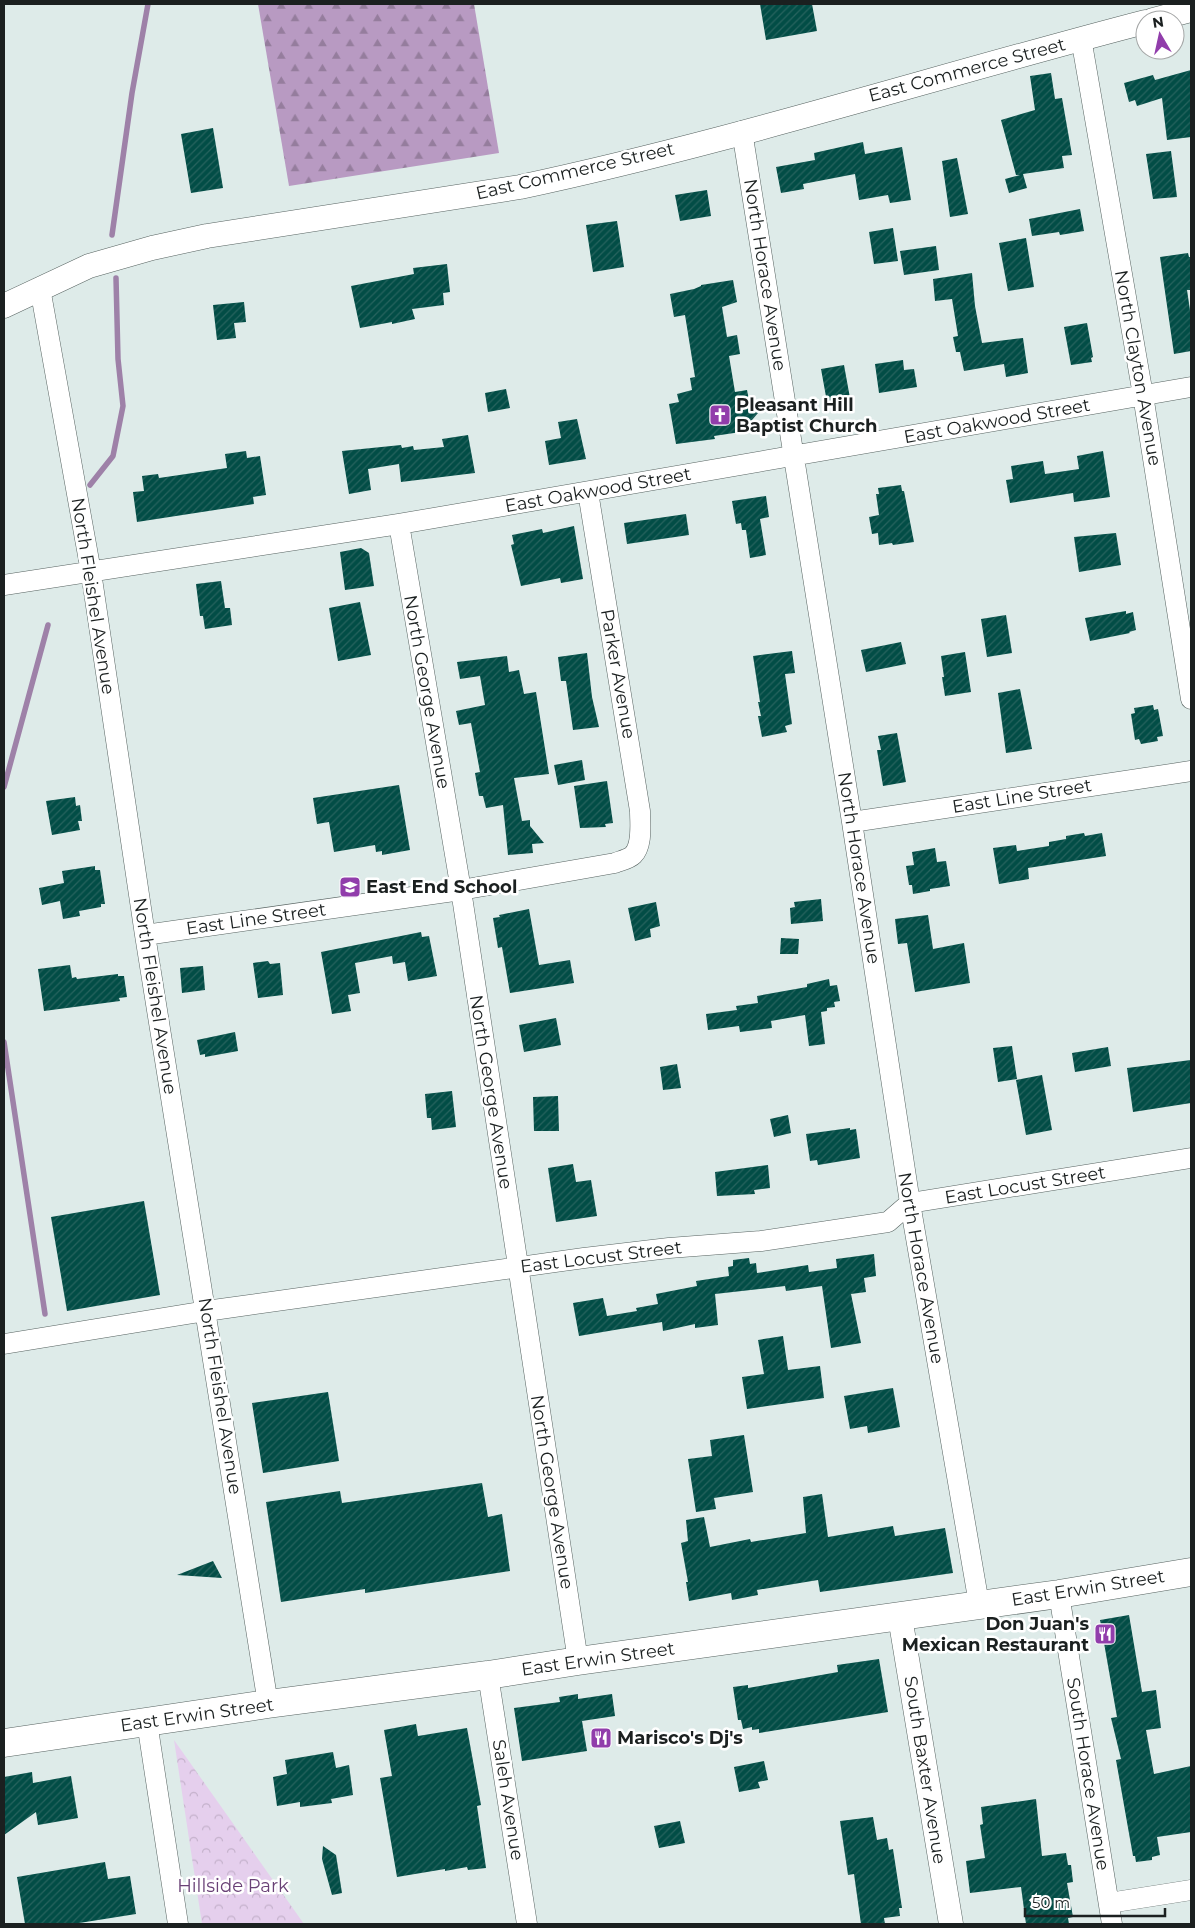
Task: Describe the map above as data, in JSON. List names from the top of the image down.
{
  "streets": {
    "main road": ["East Erwin Street"],
    "street": [
      "East Commerce Street",
      "North Horace Avenue",
      "North Clayton Avenue",
      "East Oakwood Street",
      "North Fleishel Avenue",
      "Parker Avenue",
      "North George Avenue",
      "East Line Street",
      "East Locust Street",
      "South Baxter Avenue",
      "South Horace Avenue",
      "Saleh Avenue"
    ]
  },
  "crossings": [
    ["East Commerce Street", "North Horace Avenue"],
    ["East Commerce Street", "North Clayton Avenue"],
    ["East Commerce Street", "North Fleishel Avenue"],
    ["North Horace Avenue", "East Oakwood Street"],
    ["North Horace Avenue", "East Line Street"],
    ["North Horace Avenue", "East Locust Street"],
    ["North Horace Avenue", "East Erwin Street"],
    ["North Clayton Avenue", "East Oakwood Street"],
    ["East Oakwood Street", "North Fleishel Avenue"],
    ["East Oakwood Street", "Parker Avenue"],
    ["East Oakwood Street", "North George Avenue"],
    ["North Fleishel Avenue", "East Line Street"],
    ["North Fleishel Avenue", "East Locust Street"],
    ["North Fleishel Avenue", "East Erwin Street"],
    ["Parker Avenue", "East Line Street"],
    ["North George Avenue", "East Line Street"],
    ["North George Avenue", "East Locust Street"],
    ["North George Avenue", "East Erwin Street"],
    ["East Erwin Street", "South Baxter Avenue"],
    ["East Erwin Street", "South Horace Avenue"],
    ["East Erwin Street", "Saleh Avenue"]
  ],
  "parks": ["Hillside Park"],
  "places": {
    "church": ["Pleasant Hill Baptist Church"],
    "school or university": ["East End School"],
    "restaurant": ["Don Juan's Mexican Restaurant", "Marisco's Dj's"]
  },
  "scale_bar": "50 m",
  "north": "top"
}
